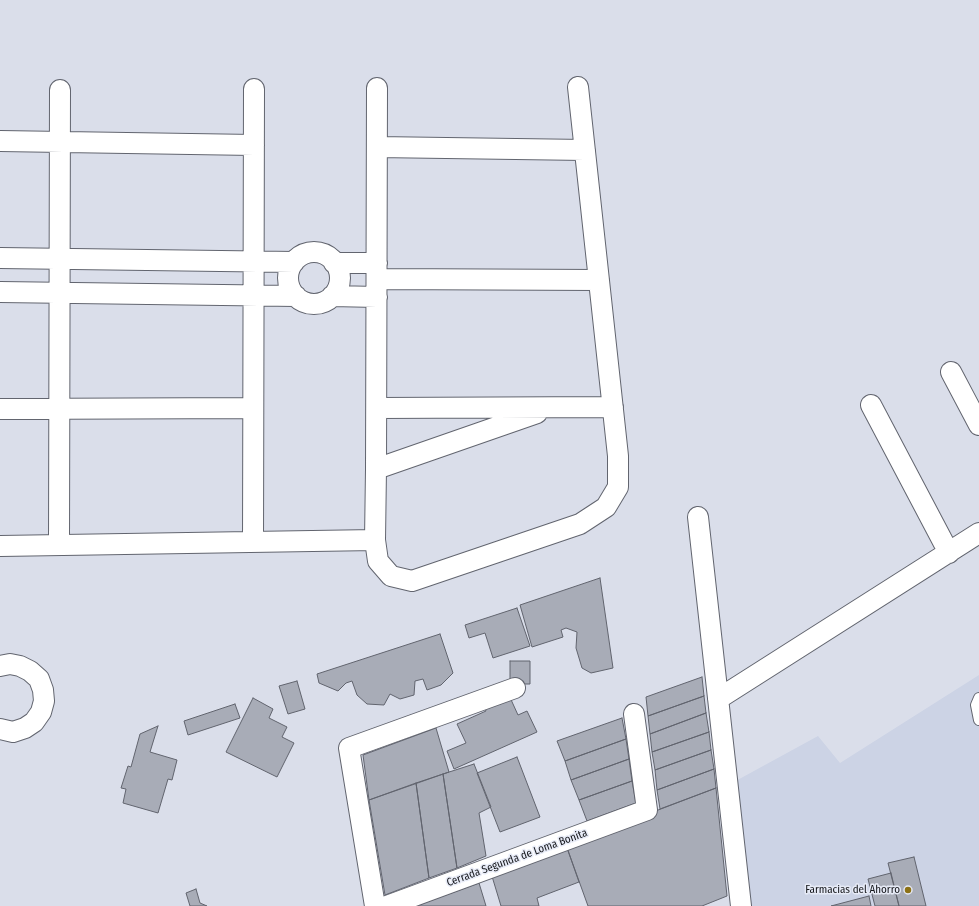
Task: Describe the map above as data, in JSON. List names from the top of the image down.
{
  "streets": {
    "street": ["Cerrada Segunda de Loma Bonita"]
  },
  "places": ["Farmacias del Ahorro"]
}
